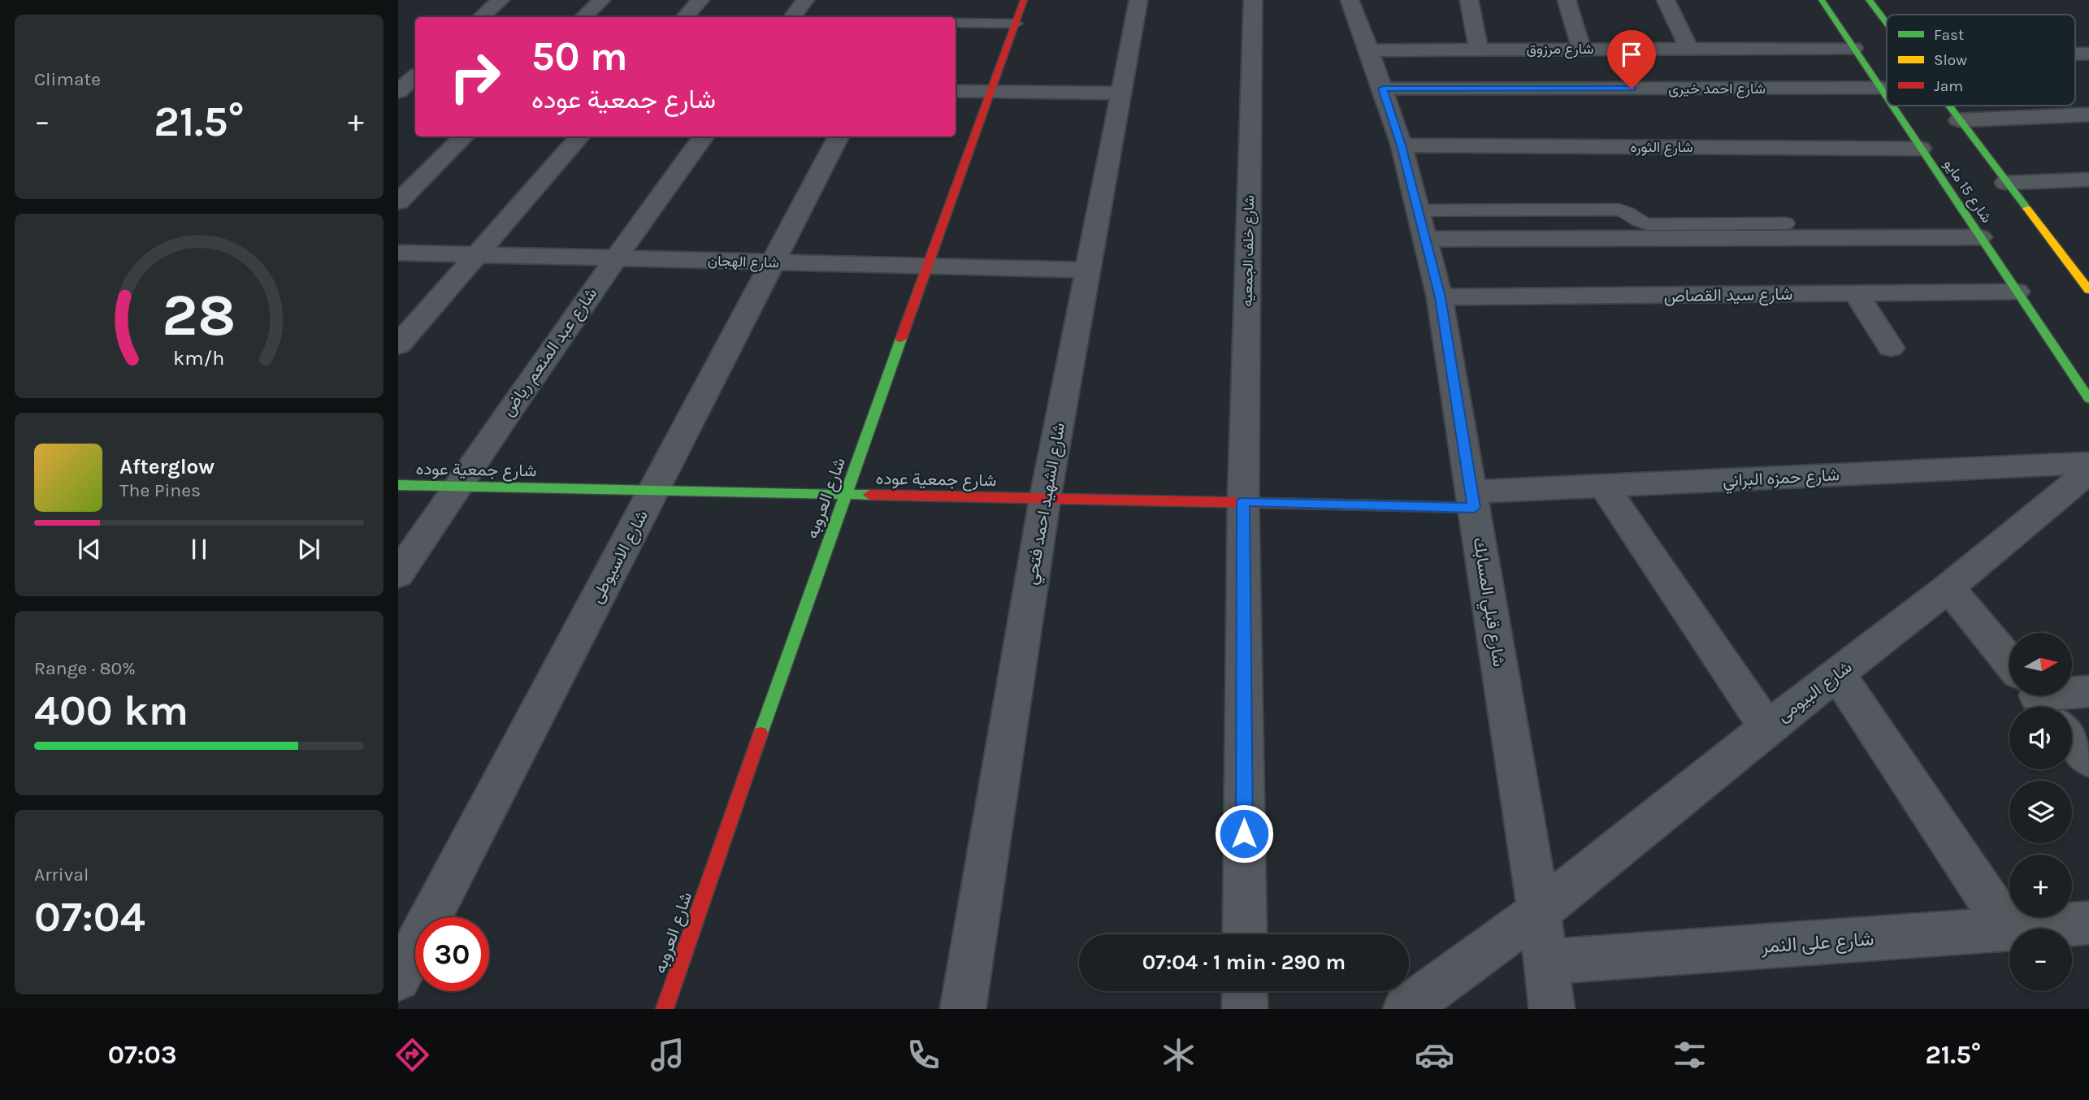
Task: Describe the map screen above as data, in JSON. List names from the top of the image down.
{
  "streets": {
    "street": [
      "شارع مرزوق",
      "شارع احمد خيرى",
      "شارع الثوره",
      "شارع 15 مايو",
      "شارع خلف الجمعيه",
      "شارع الهجان",
      "شارع سيد القصاص",
      "شارع عبد المنعم رياض",
      "شارع جمعية عوده",
      "شارع حمزه البراني",
      "شارع العروبه",
      "شارع الشهيد احمد فتحي",
      "شارع الاسيوطى",
      "شارع قبلي المسابك",
      "شارع البيومى",
      "شارع على النمر"
    ]
  },
  "crossings": [
    ["شارع مرزوق", "شارع 15 مايو"],
    ["شارع مرزوق", "شارع قبلي المسابك"],
    ["شارع احمد خيرى", "شارع 15 مايو"],
    ["شارع احمد خيرى", "شارع قبلي المسابك"],
    ["شارع الثوره", "شارع 15 مايو"],
    ["شارع الثوره", "شارع قبلي المسابك"],
    ["شارع 15 مايو", "شارع سيد القصاص"],
    ["شارع خلف الجمعيه", "شارع جمعية عوده"],
    ["شارع الهجان", "شارع عبد المنعم رياض"],
    ["شارع الهجان", "شارع العروبه"],
    ["شارع الهجان", "شارع الشهيد احمد فتحي"],
    ["شارع الهجان", "شارع الاسيوطى"],
    ["شارع سيد القصاص", "شارع قبلي المسابك"],
    ["شارع عبد المنعم رياض", "شارع جمعية عوده"],
    ["شارع جمعية عوده", "شارع حمزه البراني"],
    ["شارع جمعية عوده", "شارع العروبه"],
    ["شارع جمعية عوده", "شارع الشهيد احمد فتحي"],
    ["شارع جمعية عوده", "شارع الاسيوطى"],
    ["شارع جمعية عوده", "شارع قبلي المسابك"],
    ["شارع حمزه البراني", "شارع قبلي المسابك"],
    ["شارع قبلي المسابك", "شارع البيومى"],
    ["شارع قبلي المسابك", "شارع على النمر"]
  ],
  "legend": ["Fast", "Slow", "Jam"],
  "north": "right",
  "page": {
    "tile": [
      "Climate",
      ["Range · 80%", "400 km"],
      ["Arrival", "07:04"]
    ],
    "turn": ["50 m", "شارع جمعية عوده"],
    "heat": ["−", "21.5°", "+"],
    "song": ["Afterglow", "The Pines"],
    "map_buttons": ["+", "−"],
    "limit": "30",
    "trip": "07:04 · 1 min · 290 m",
    "tabs": ["07:03", "21.5°"],
    "gauge": ["28", "km/h"]
  }
}
